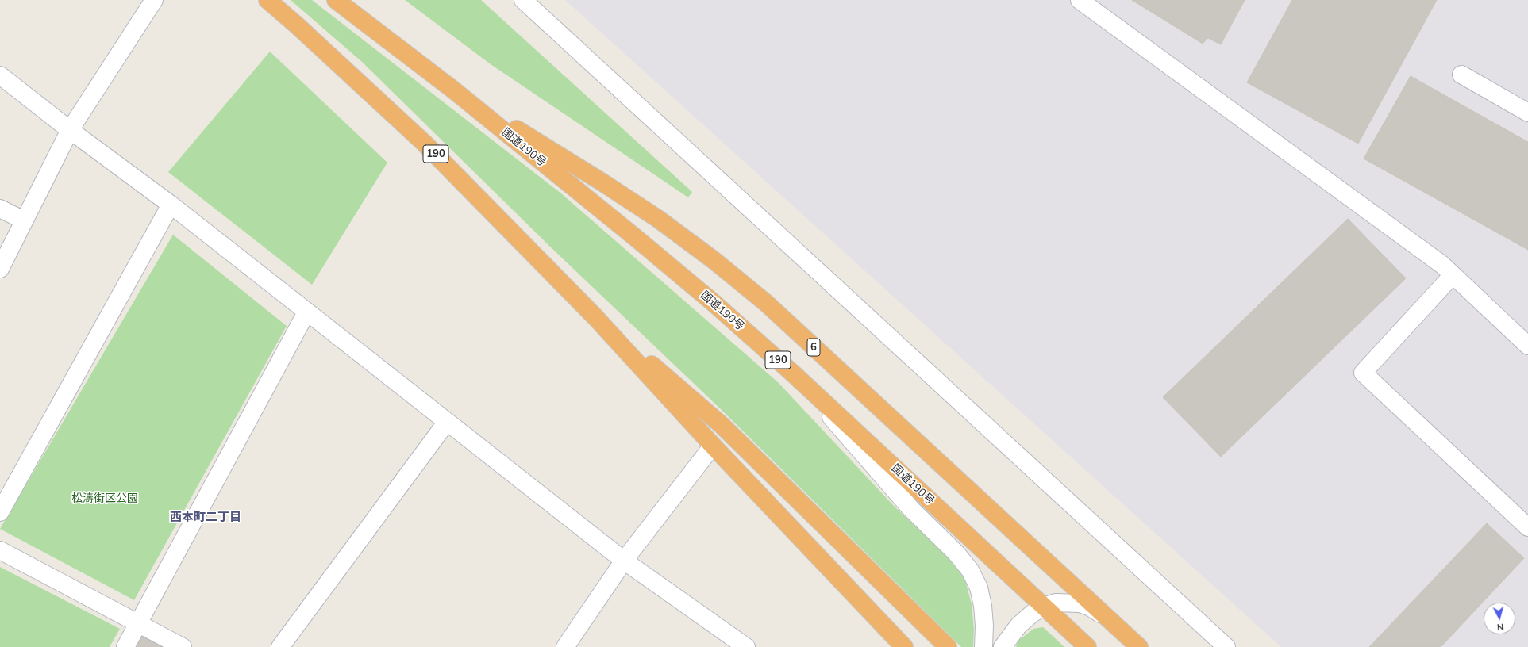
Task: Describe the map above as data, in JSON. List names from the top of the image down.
{
  "streets": {
    "highway": ["国道190号", "190", "6"]
  },
  "crossings": [
    ["国道190号", "6"]
  ],
  "districts": ["西本町二丁目"],
  "parks": ["松濤街区公園"],
  "north": "bottom"
}
